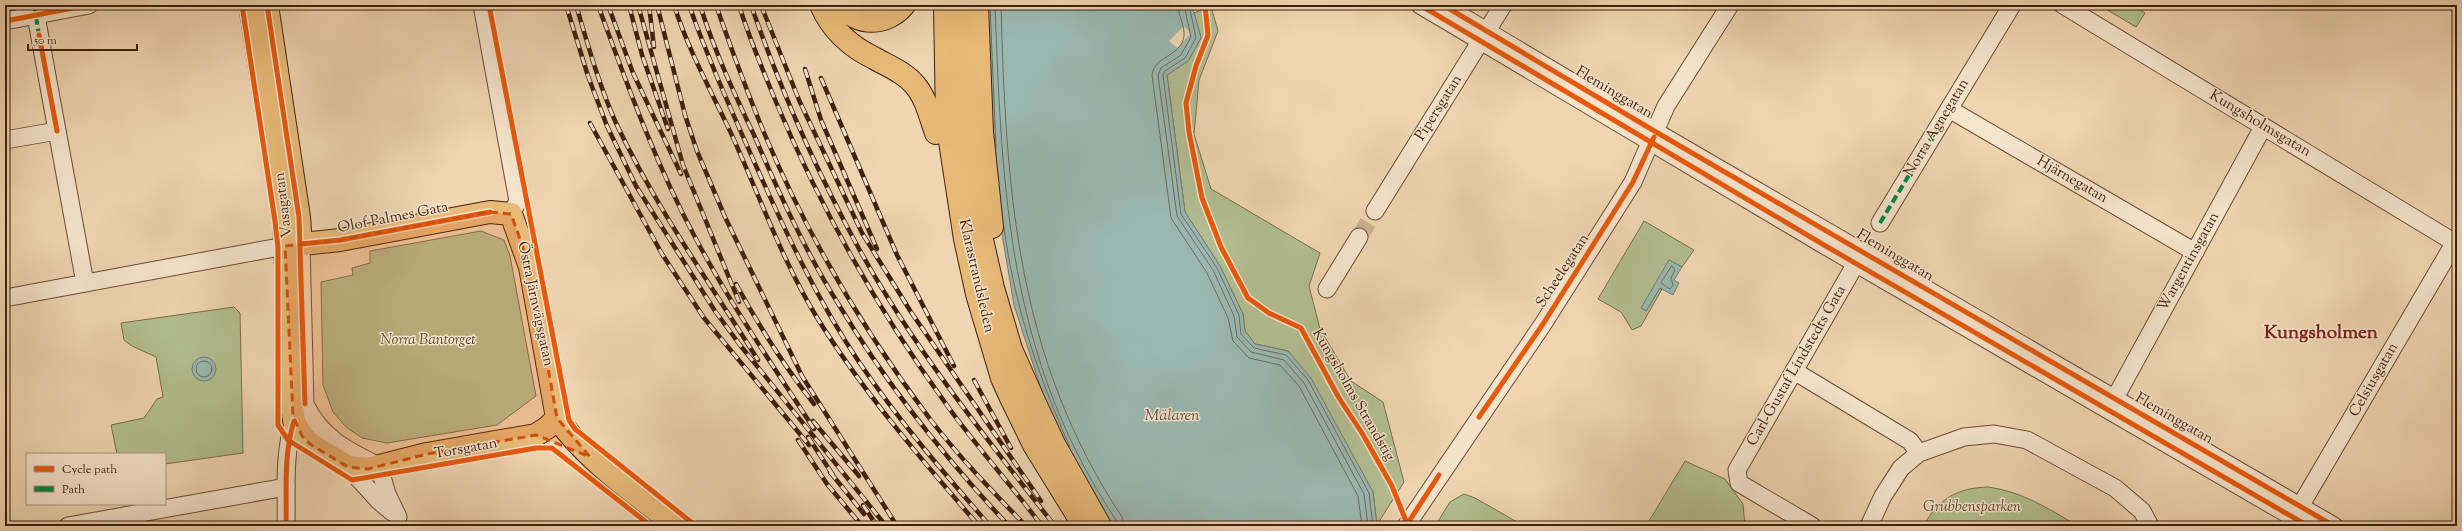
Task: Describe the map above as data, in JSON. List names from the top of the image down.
{
  "streets": {
    "main road": [
      "Vasagatan",
      "Olof Palmes Gata",
      "Klarastrandsleden",
      "Östra Järnvägsgatan"
    ],
    "street": [
      "Fleminggatan",
      "Pipersgatan",
      "Kungsholmsgatan",
      "Norra Agnegatan",
      "Hjärnegatan",
      "Wargentinsgatan",
      "Scheelegatan",
      "Carl-Gustaf Lindstedts Gata",
      "Celsiusgatan"
    ],
    "cycle path": ["Kungsholms Strandstig", "Torsgatan"]
  },
  "crossings": [
    ["Fleminggatan", "Pipersgatan"],
    ["Fleminggatan", "Wargentinsgatan"],
    ["Fleminggatan", "Scheelegatan"],
    ["Fleminggatan", "Carl-Gustaf Lindstedts Gata"],
    ["Fleminggatan", "Celsiusgatan"],
    ["Kungsholmsgatan", "Wargentinsgatan"],
    ["Kungsholmsgatan", "Celsiusgatan"],
    ["Norra Agnegatan", "Hjärnegatan"],
    ["Hjärnegatan", "Wargentinsgatan"],
    ["Vasagatan", "Olof Palmes Gata"],
    ["Olof Palmes Gata", "Östra Järnvägsgatan"]
  ],
  "districts": ["Kungsholmen"],
  "water": ["Mälaren"],
  "parks": ["Norra Bantorget", "Grubbensparken"],
  "legend": ["Cycle path", "Path"],
  "scale_bar": "50 m"
}
